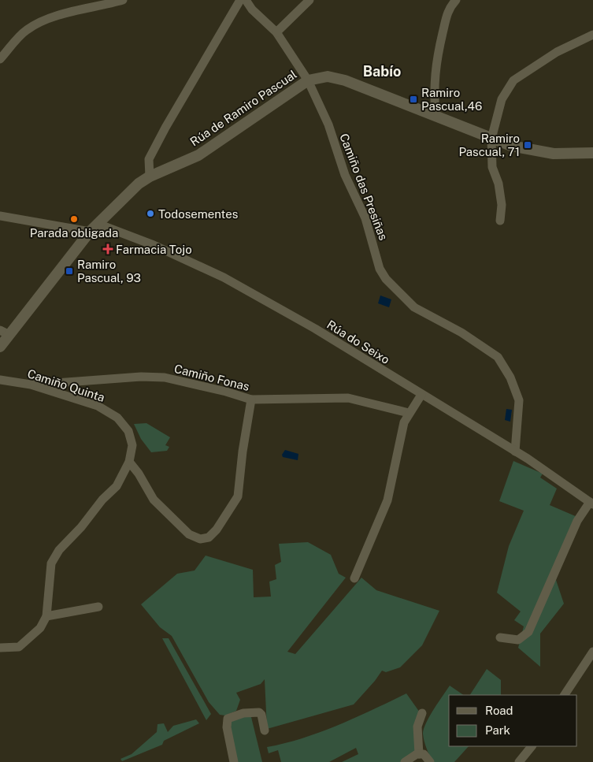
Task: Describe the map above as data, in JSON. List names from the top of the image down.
{
  "streets": {
    "street": [
      "Rúa de Ramiro Pascual",
      "Camiño das Presiñas",
      "Rúa do Seixo",
      "Camiño Fonas",
      "Camiño Quinta"
    ]
  },
  "crossings": [
    ["Rúa de Ramiro Pascual", "Camiño das Presiñas"],
    ["Rúa de Ramiro Pascual", "Rúa do Seixo"],
    ["Camiño das Presiñas", "Rúa do Seixo"],
    ["Camiño Fonas", "Camiño Quinta"]
  ],
  "districts": ["Babío"],
  "places": {
    "transit": ["Ramiro Pascual,46", "Ramiro Pascual, 71", "Ramiro Pascual, 93"],
    "other": ["Todosementes", "Parada obligada"],
    "health": ["Farmacia Tojo"]
  },
  "legend": ["Road", "Park"]
}
